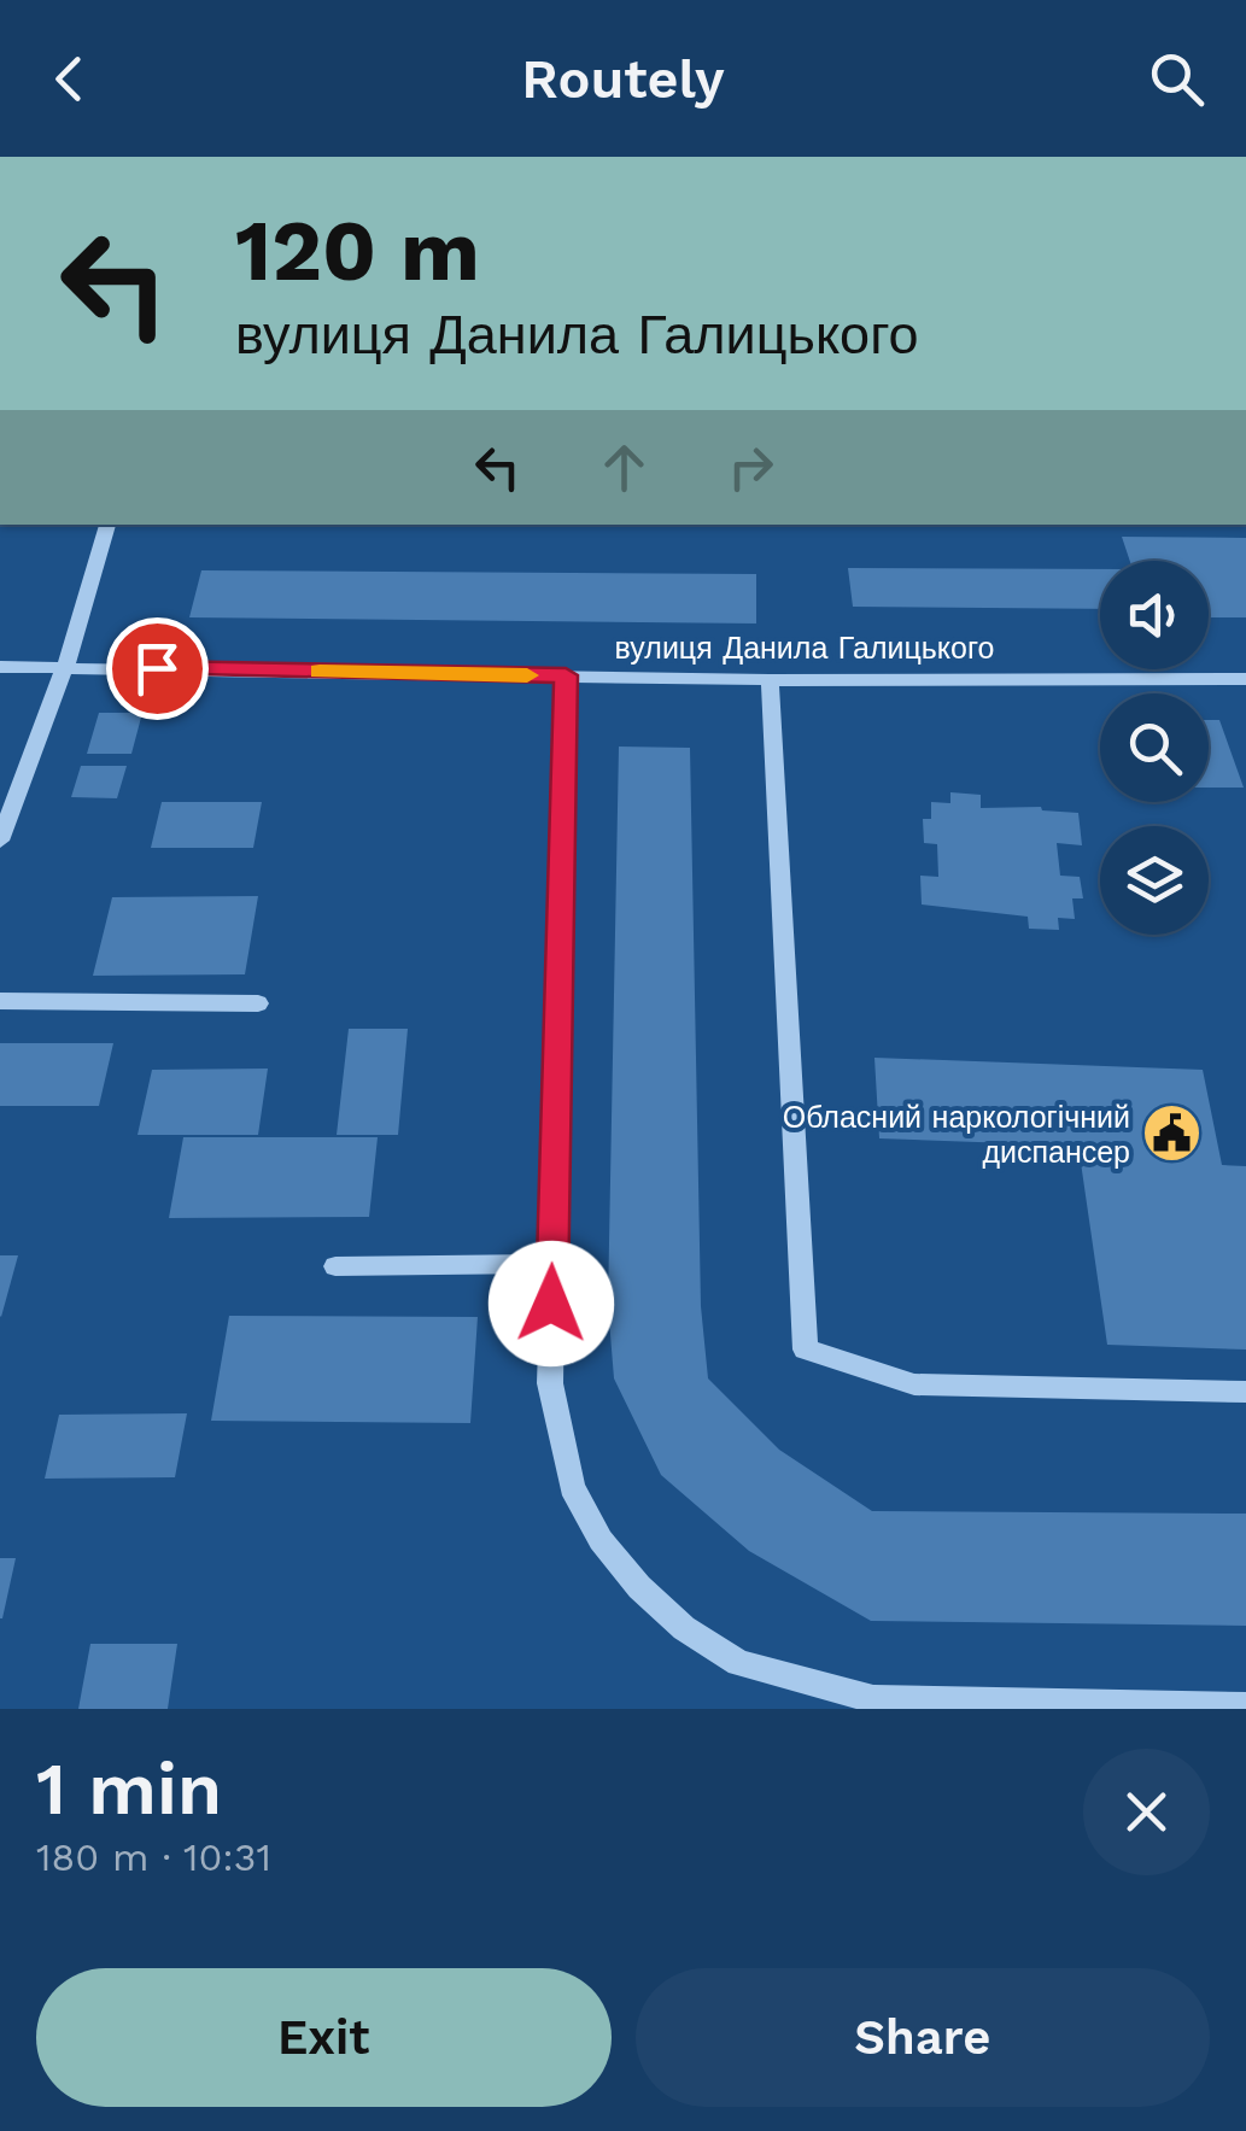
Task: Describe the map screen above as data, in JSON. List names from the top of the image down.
{
  "streets": {
    "street": ["вулиця Данила Галицького"]
  },
  "places": {
    "public building": ["Обласний наркологічний диспансер"]
  },
  "page": {
    "header": "Routely",
    "turn": ["120 m", "вулиця Данила Галицького"],
    "heading": ["1 min", "180 m · 10:31"],
    "buttons": ["Exit", "Share"]
  }
}
